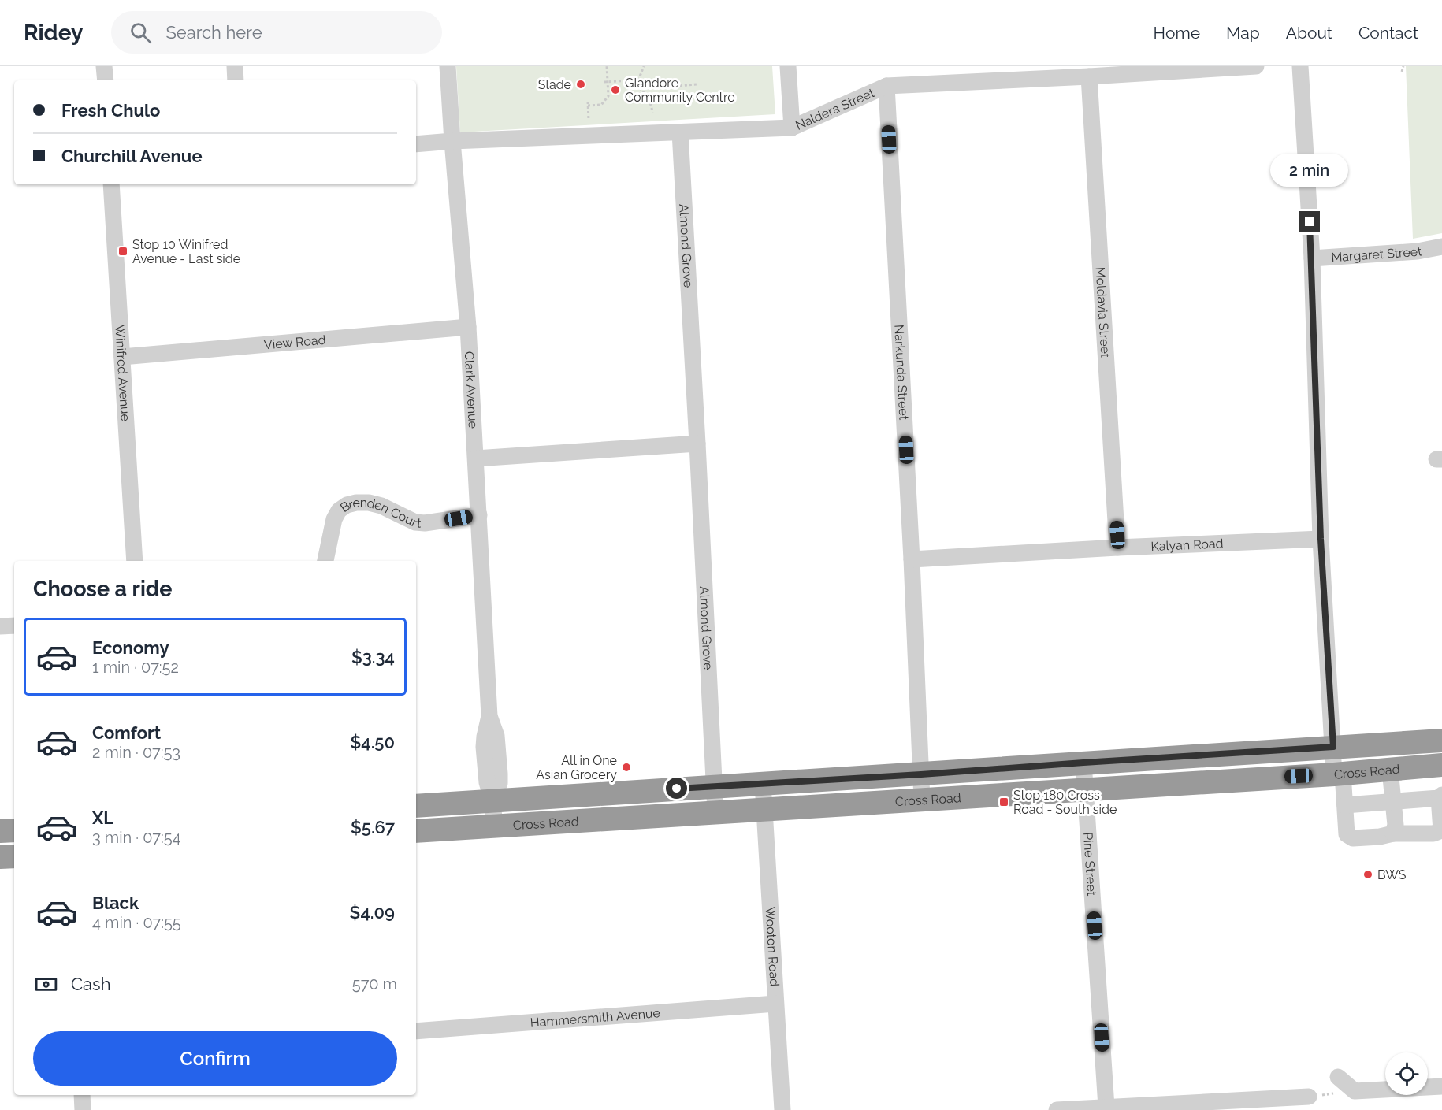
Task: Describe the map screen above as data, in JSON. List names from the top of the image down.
{
  "streets": {
    "highway": ["Cross Road"],
    "street": [
      "Naldera Street",
      "Almond Grove",
      "Margaret Street",
      "Moldavia Street",
      "View Road",
      "Narkunda Street",
      "Winifred Avenue",
      "Clark Avenue",
      "Brenden Court",
      "Kalyan Road",
      "Pine Street",
      "Wooton Road",
      "Hammersmith Avenue"
    ]
  },
  "crossings": [
    ["Naldera Street", "Almond Grove"],
    ["Naldera Street", "Moldavia Street"],
    ["Naldera Street", "Narkunda Street"],
    ["Naldera Street", "Clark Avenue"],
    ["Almond Grove", "Cross Road"],
    ["Moldavia Street", "Kalyan Road"],
    ["View Road", "Winifred Avenue"],
    ["View Road", "Clark Avenue"],
    ["Narkunda Street", "Kalyan Road"],
    ["Narkunda Street", "Cross Road"],
    ["Clark Avenue", "Brenden Court"],
    ["Clark Avenue", "Cross Road"],
    ["Cross Road", "Pine Street"],
    ["Cross Road", "Wooton Road"],
    ["Wooton Road", "Hammersmith Avenue"]
  ],
  "places": {
    "other": [
      "Slade",
      "Glandore Community Centre",
      "All in One Asian Grocery",
      "BWS"
    ],
    "transit": ["Stop 10 Winifred Avenue - East side", "Stop 180 Cross Road - South side"]
  },
  "page": {
    "header": "Ridey",
    "search": "Search here",
    "nav": [
      "Home",
      "Map",
      "About",
      "Contact"
    ],
    "banner": ["Fresh Chulo", "Churchill Avenue"],
    "bubble": "2 min",
    "heading": "Choose a ride",
    "list": [
      {
        "name": "Economy",
        "note": "1 min · 07:52",
        "value": "$3.34"
      },
      {
        "name": "Comfort",
        "note": "2 min · 07:53",
        "value": "$4.50"
      },
      {
        "name": "XL",
        "note": "3 min · 07:54",
        "value": "$5.67"
      },
      {
        "name": "Black",
        "note": "4 min · 07:55",
        "value": "$4.09"
      }
    ],
    "pay": ["Cash", "570 m"],
    "buttons": "Confirm"
  }
}
